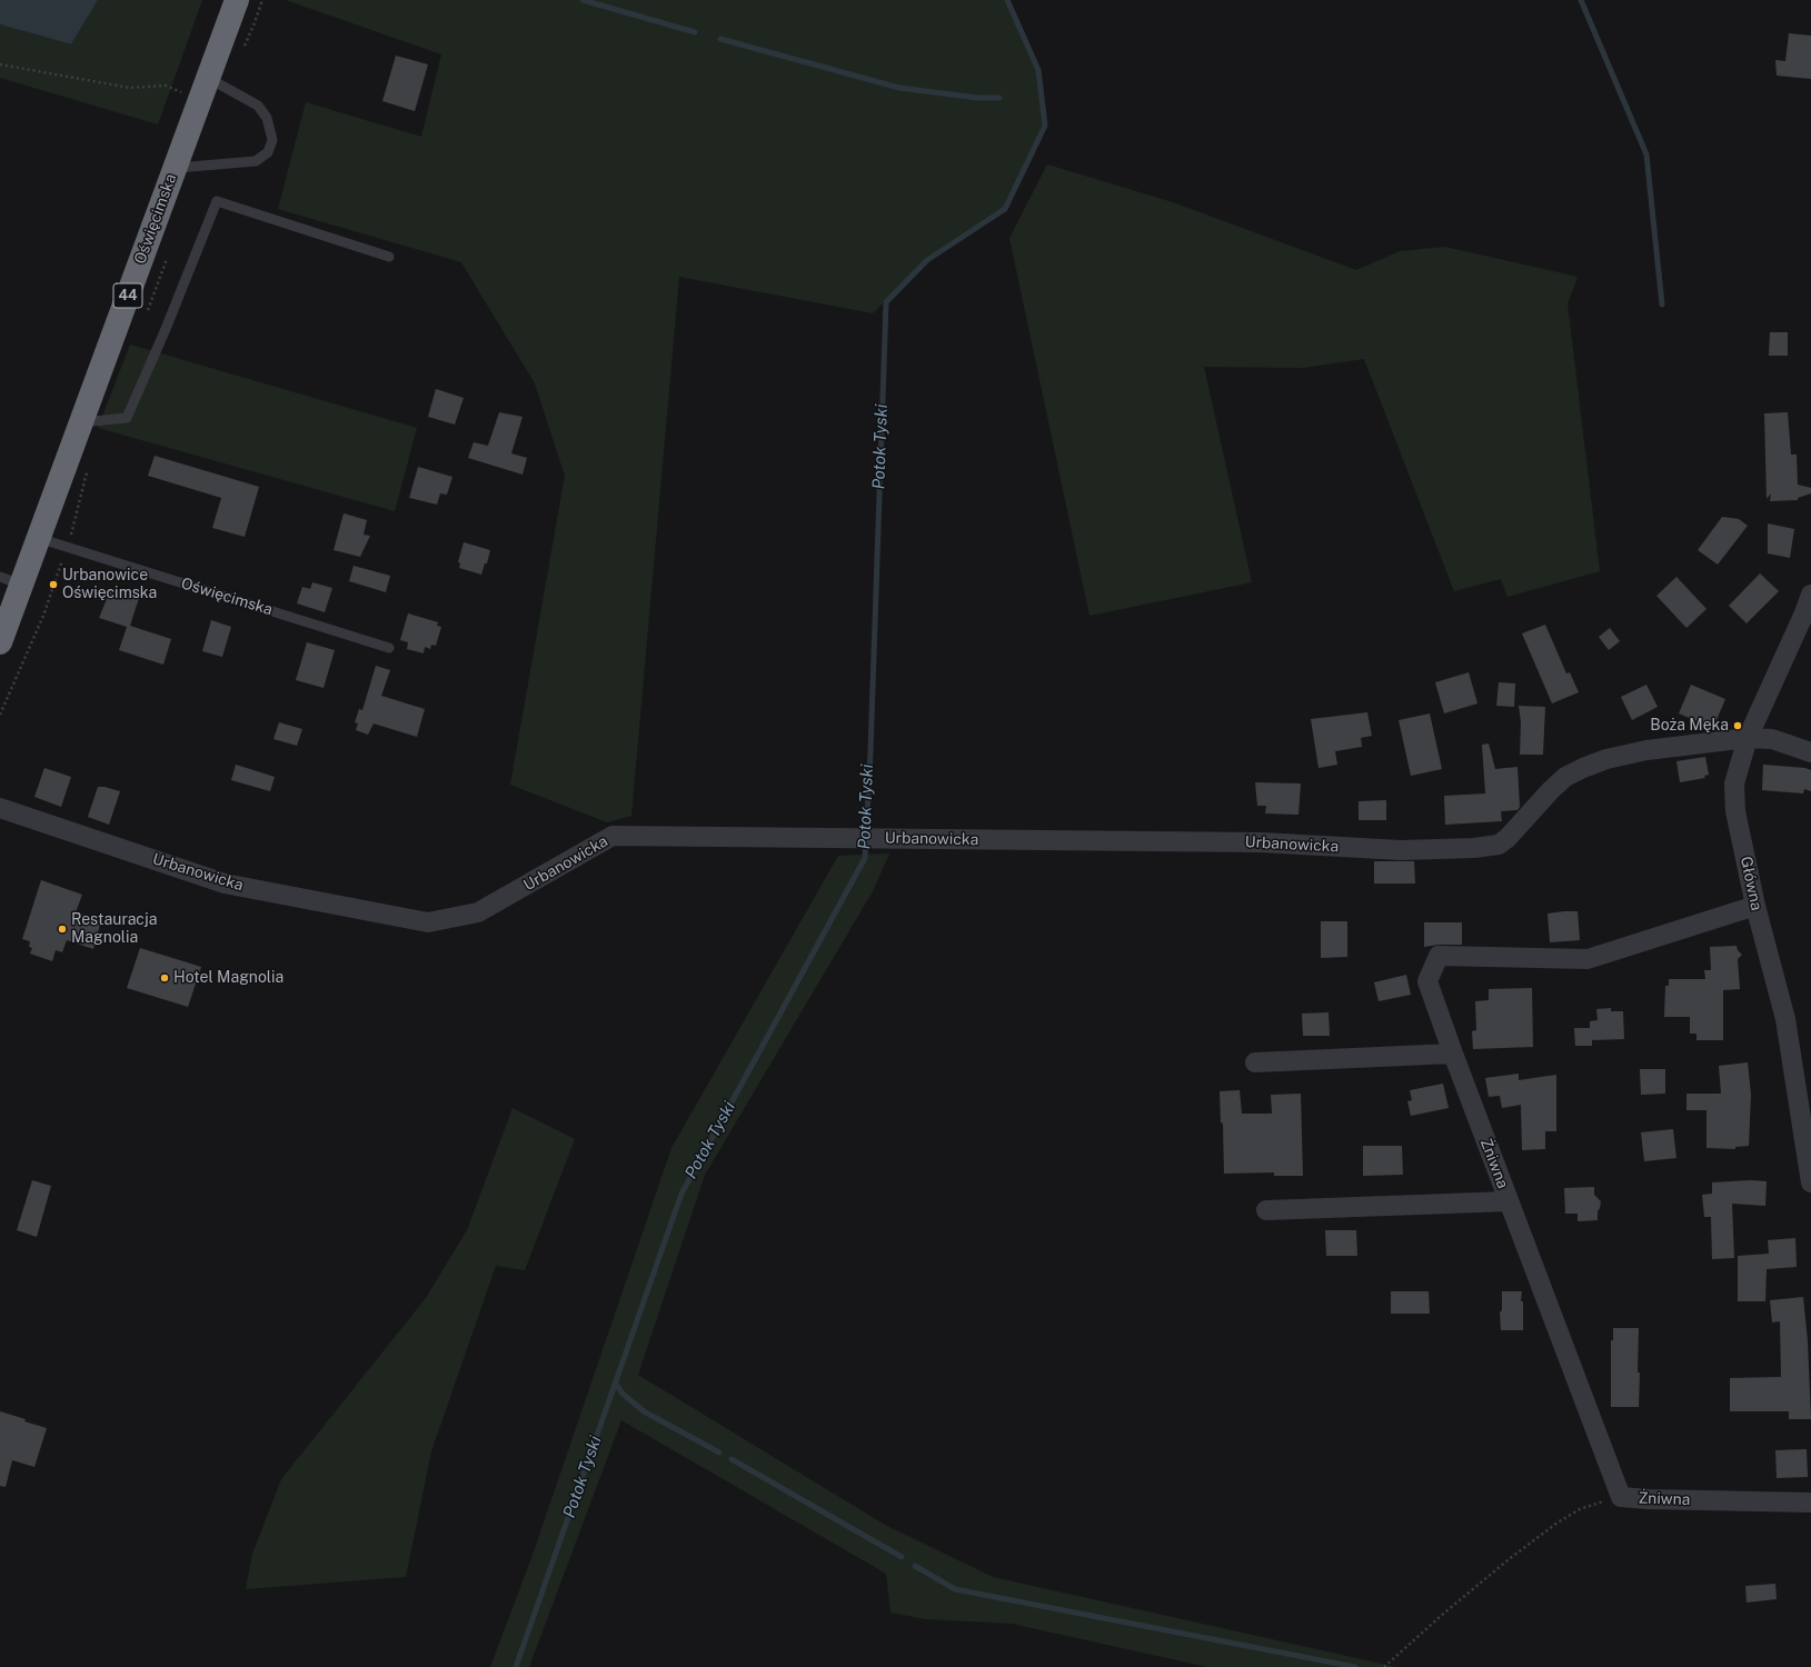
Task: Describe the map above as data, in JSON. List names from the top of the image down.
{
  "streets": {
    "highway": ["Oświęcimska", "44"],
    "street": ["Urbanowicka", "Główna", "Żniwna"]
  },
  "crossings": [
    ["Urbanowicka", "Główna"],
    ["Główna", "Żniwna"]
  ],
  "water": ["Potok Tyski"],
  "places": [
    "Urbanowice Oświęcimska",
    "Boża Męka",
    "Restauracja Magnolia",
    "Hotel Magnolia"
  ]
}
